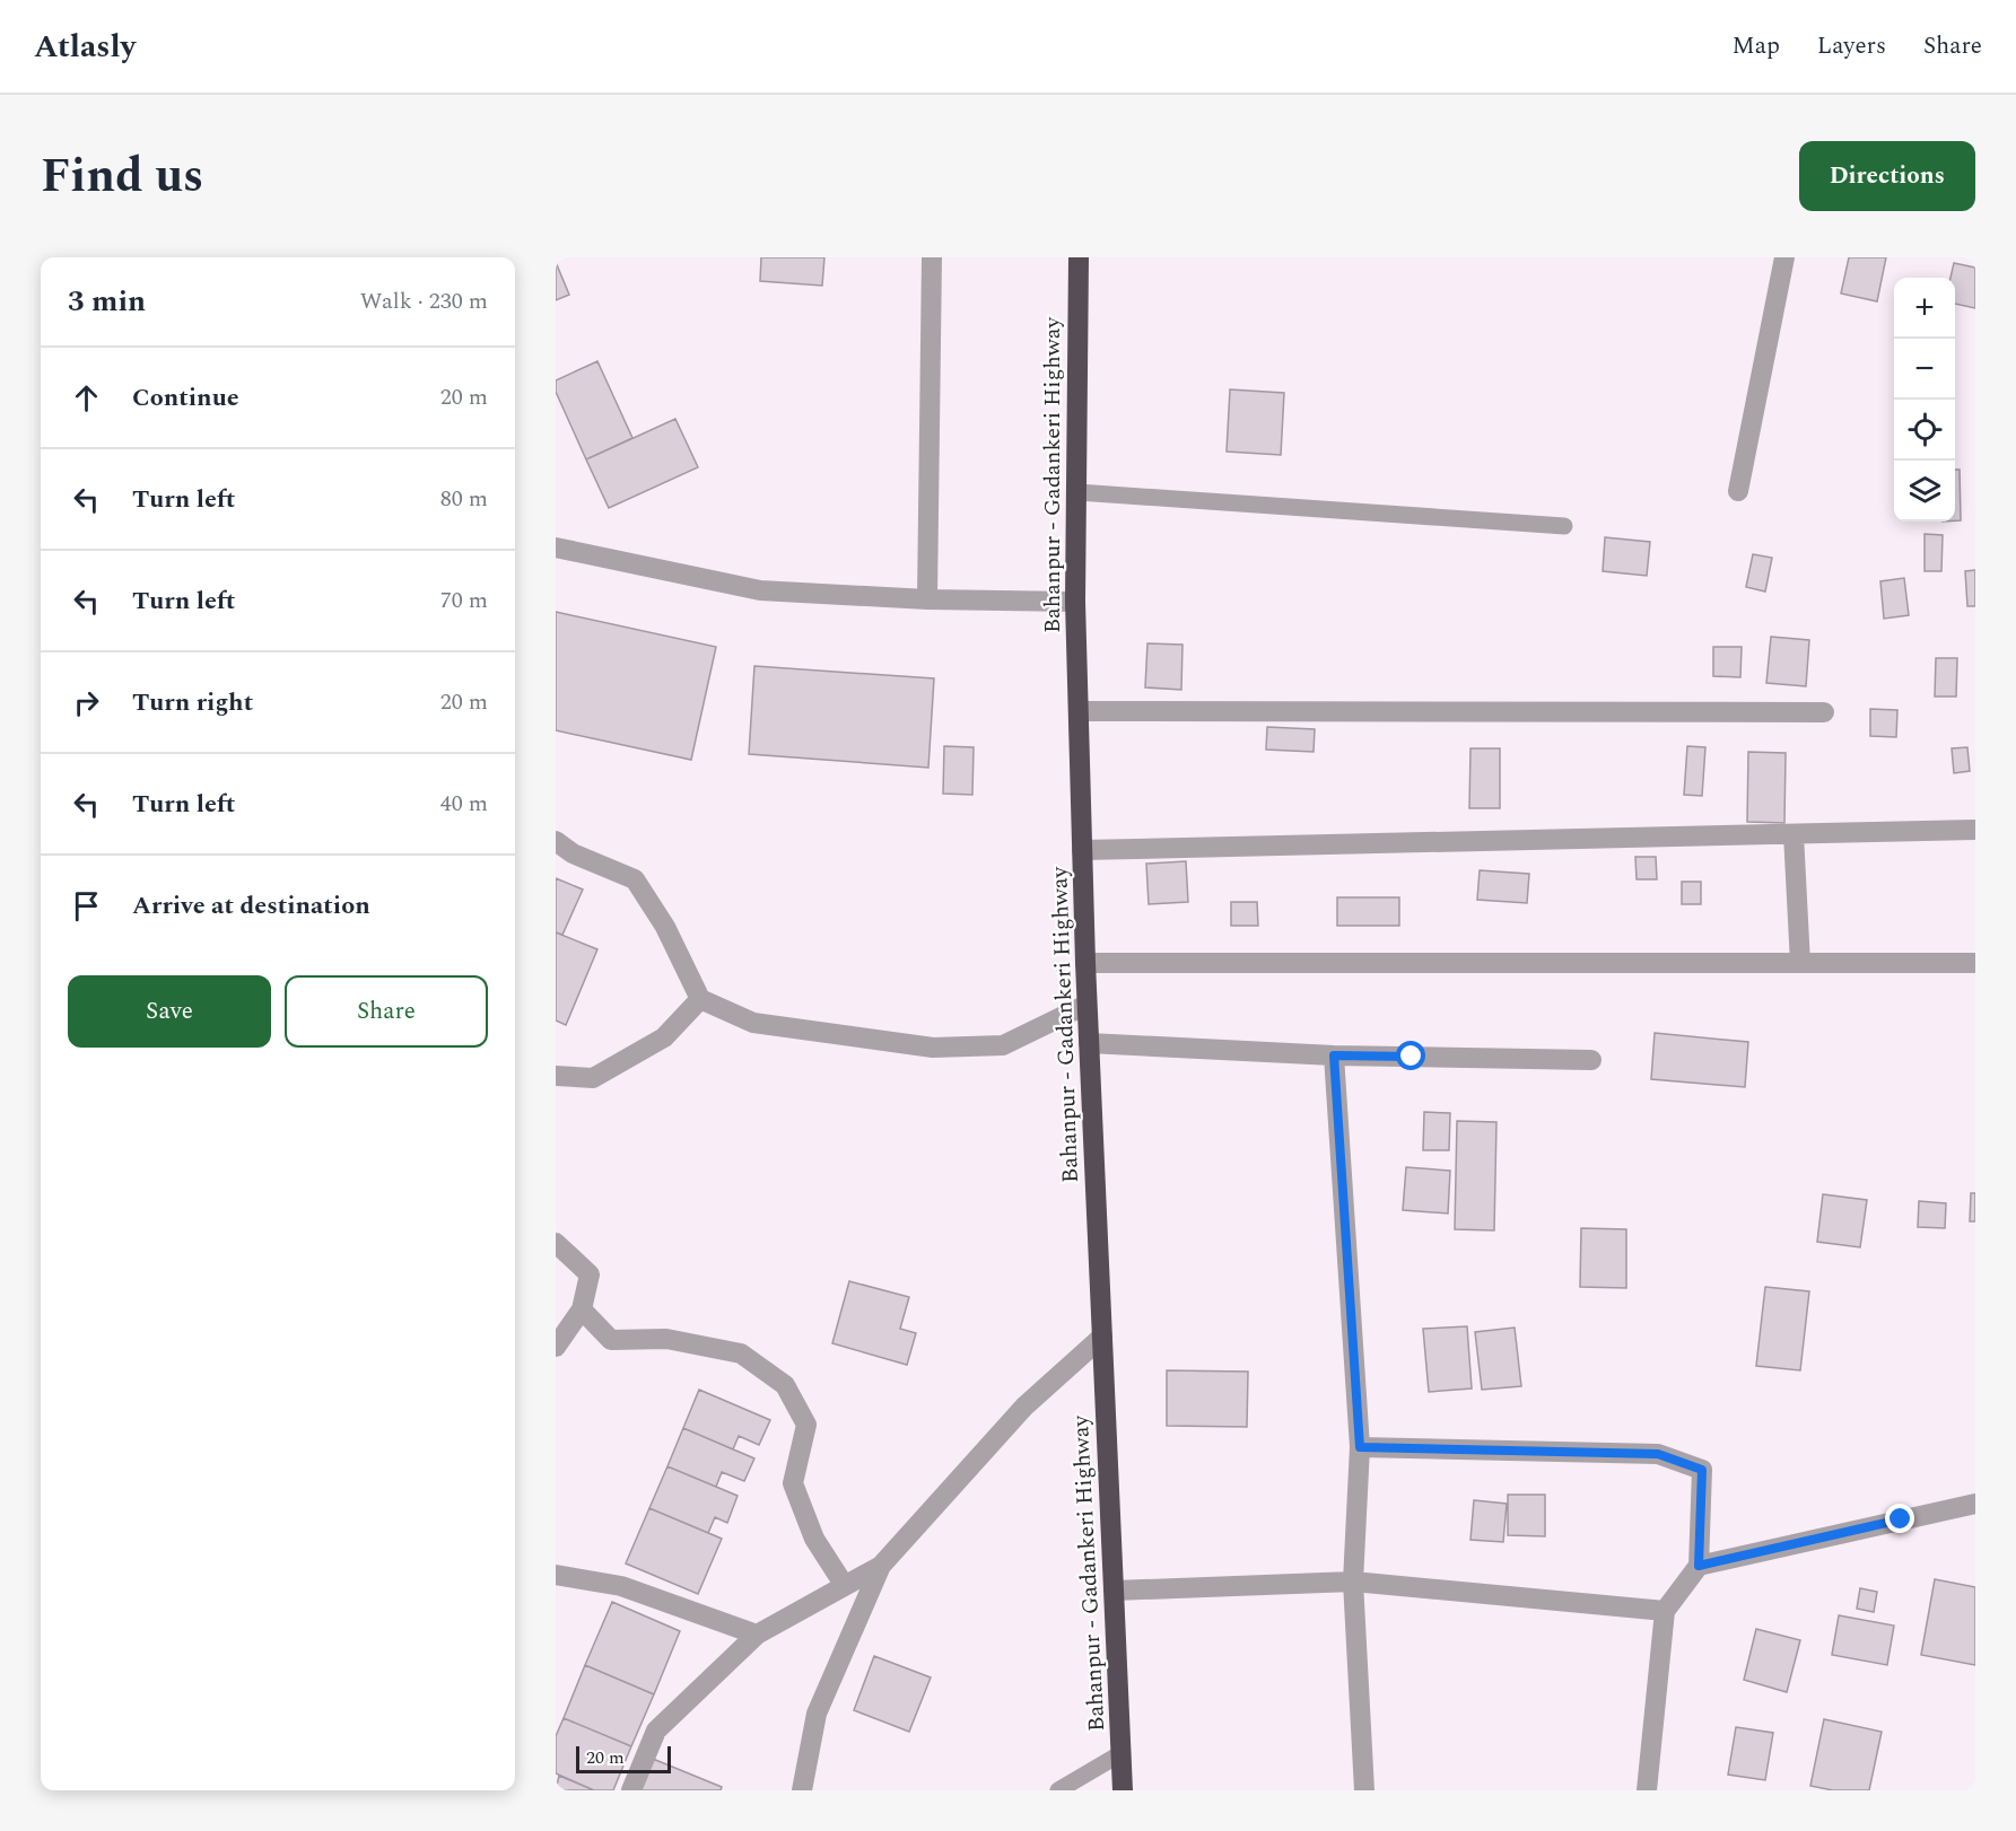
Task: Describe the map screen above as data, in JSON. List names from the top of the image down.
{
  "streets": {
    "highway": ["Bahanpur - Gadankeri Highway"]
  },
  "scale_bar": "20 m",
  "page": {
    "header": "Atlasly",
    "nav": ["Map", "Layers", "Share"],
    "title": "Find us",
    "buttons": [
      "Directions",
      ["Save", "Share"]
    ],
    "heading": ["3 min", "Walk · 230 m"],
    "map_buttons": ["+", "−"],
    "list": [
      ["Continue", "20 m"],
      ["Turn left", "80 m"],
      ["Turn left", "70 m"],
      ["Turn right", "20 m"],
      ["Turn left", "40 m"],
      "Arrive at destination"
    ],
    "scale": "20 m"
  }
}
